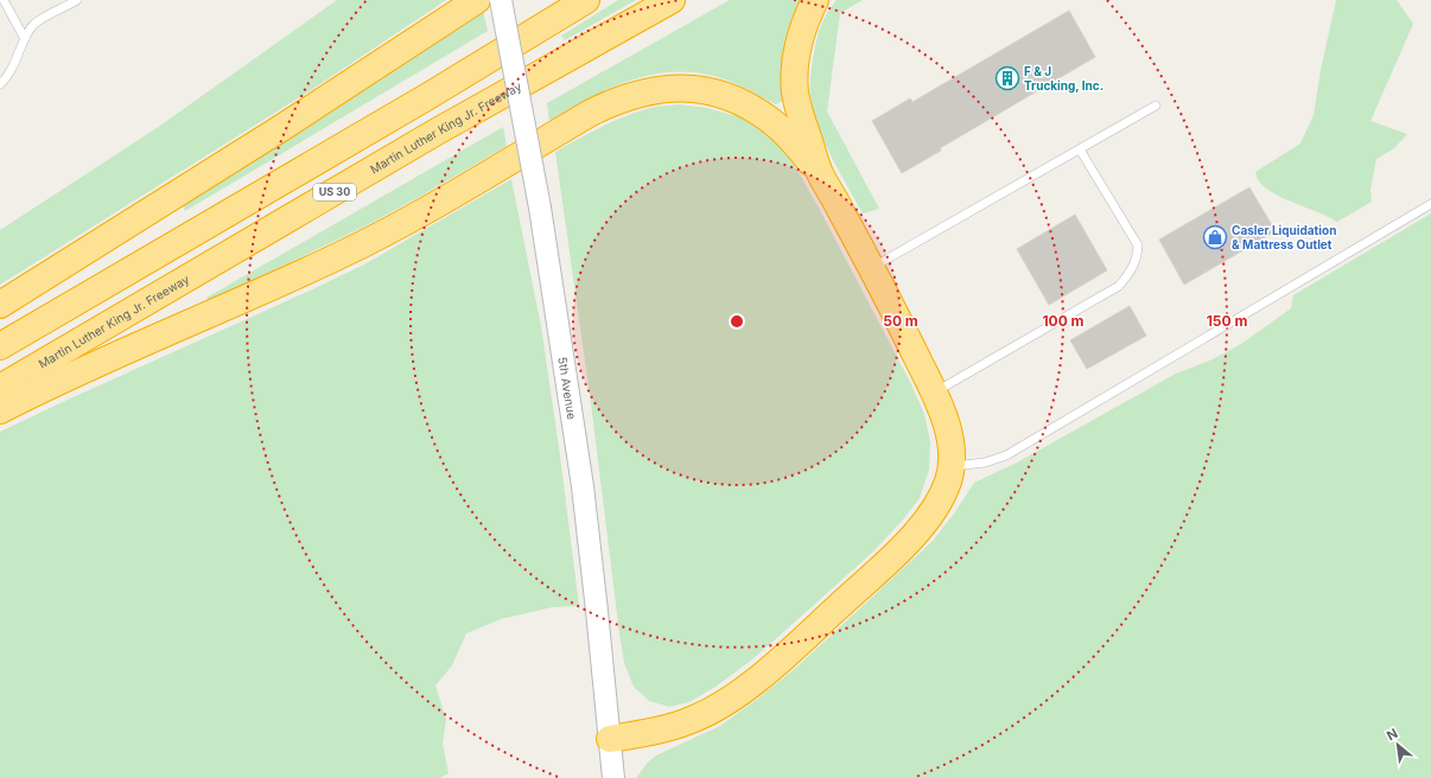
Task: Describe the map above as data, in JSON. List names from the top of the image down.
{
  "streets": {
    "highway": ["Martin Luther King Jr. Freeway", "US 30"],
    "street": ["5th Avenue"]
  },
  "places": {
    "building": ["F & J Trucking, Inc."],
    "shop": ["Casler Liquidation & Mattress Outlet"]
  },
  "north": "top left",
  "rings": ["50 m", "100 m", "150 m"]
}
